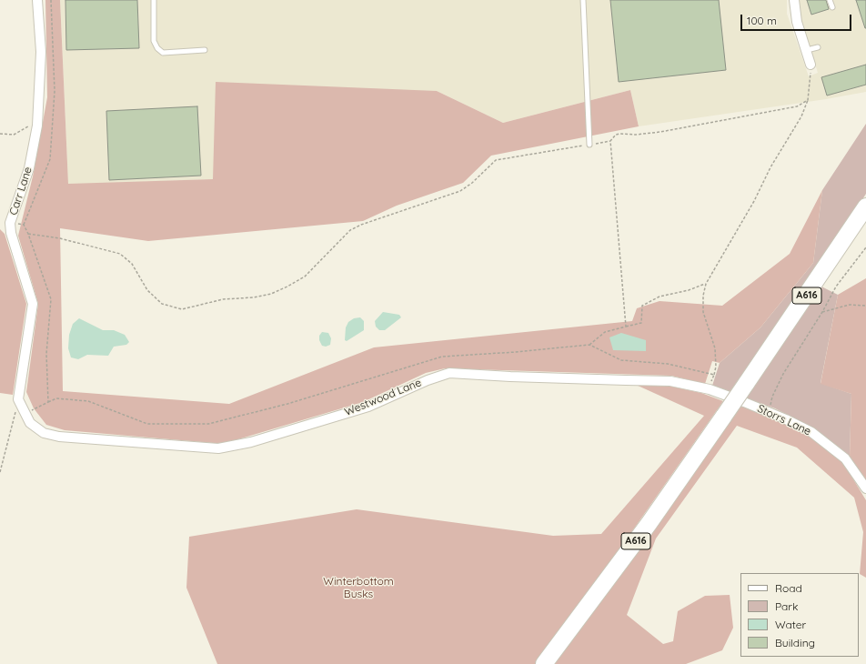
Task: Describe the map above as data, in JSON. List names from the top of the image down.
{
  "streets": {
    "highway": ["A616"],
    "street": ["Carr Lane", "Westwood Lane", "Storrs Lane"]
  },
  "crossings": [
    ["Carr Lane", "Westwood Lane"],
    ["Westwood Lane", "Storrs Lane"]
  ],
  "parks": ["Winterbottom Busks"],
  "legend": [
    "Road",
    "Park",
    "Water",
    "Building"
  ],
  "scale_bar": "100 m"
}
